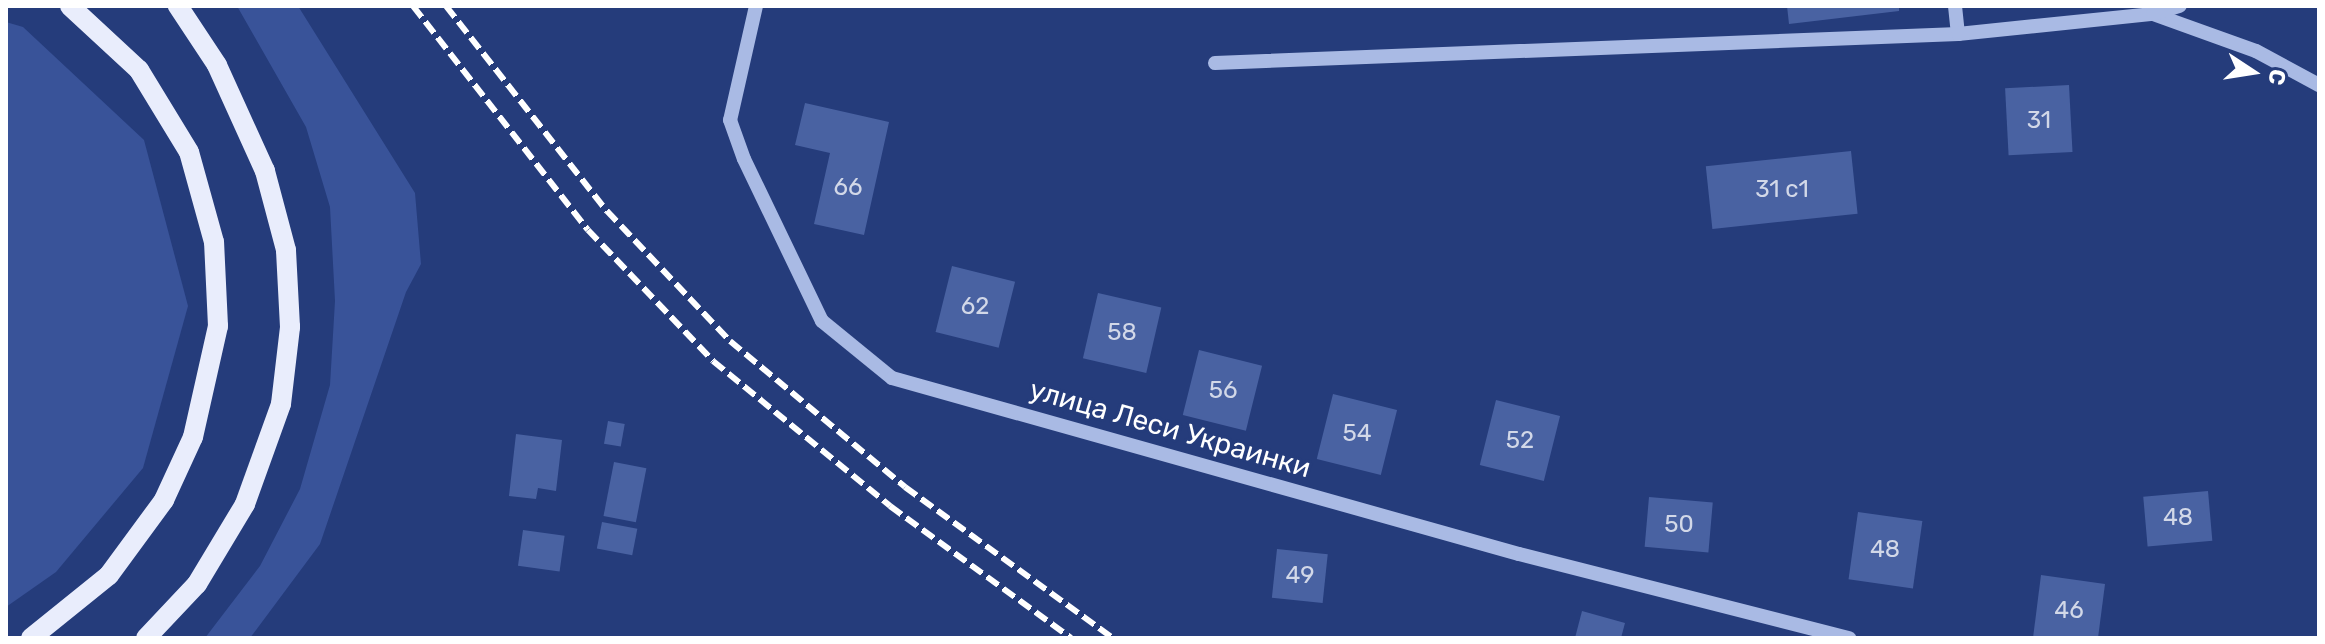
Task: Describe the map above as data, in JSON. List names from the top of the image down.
{
  "streets": {
    "street": ["улица Леси Украинки"]
  },
  "house_numbers": [
    "31",
    "66",
    "31 с1",
    "62",
    "58",
    "56",
    "54",
    "52",
    "48",
    "50",
    "48",
    "49",
    "46"
  ],
  "north": "right"
}
